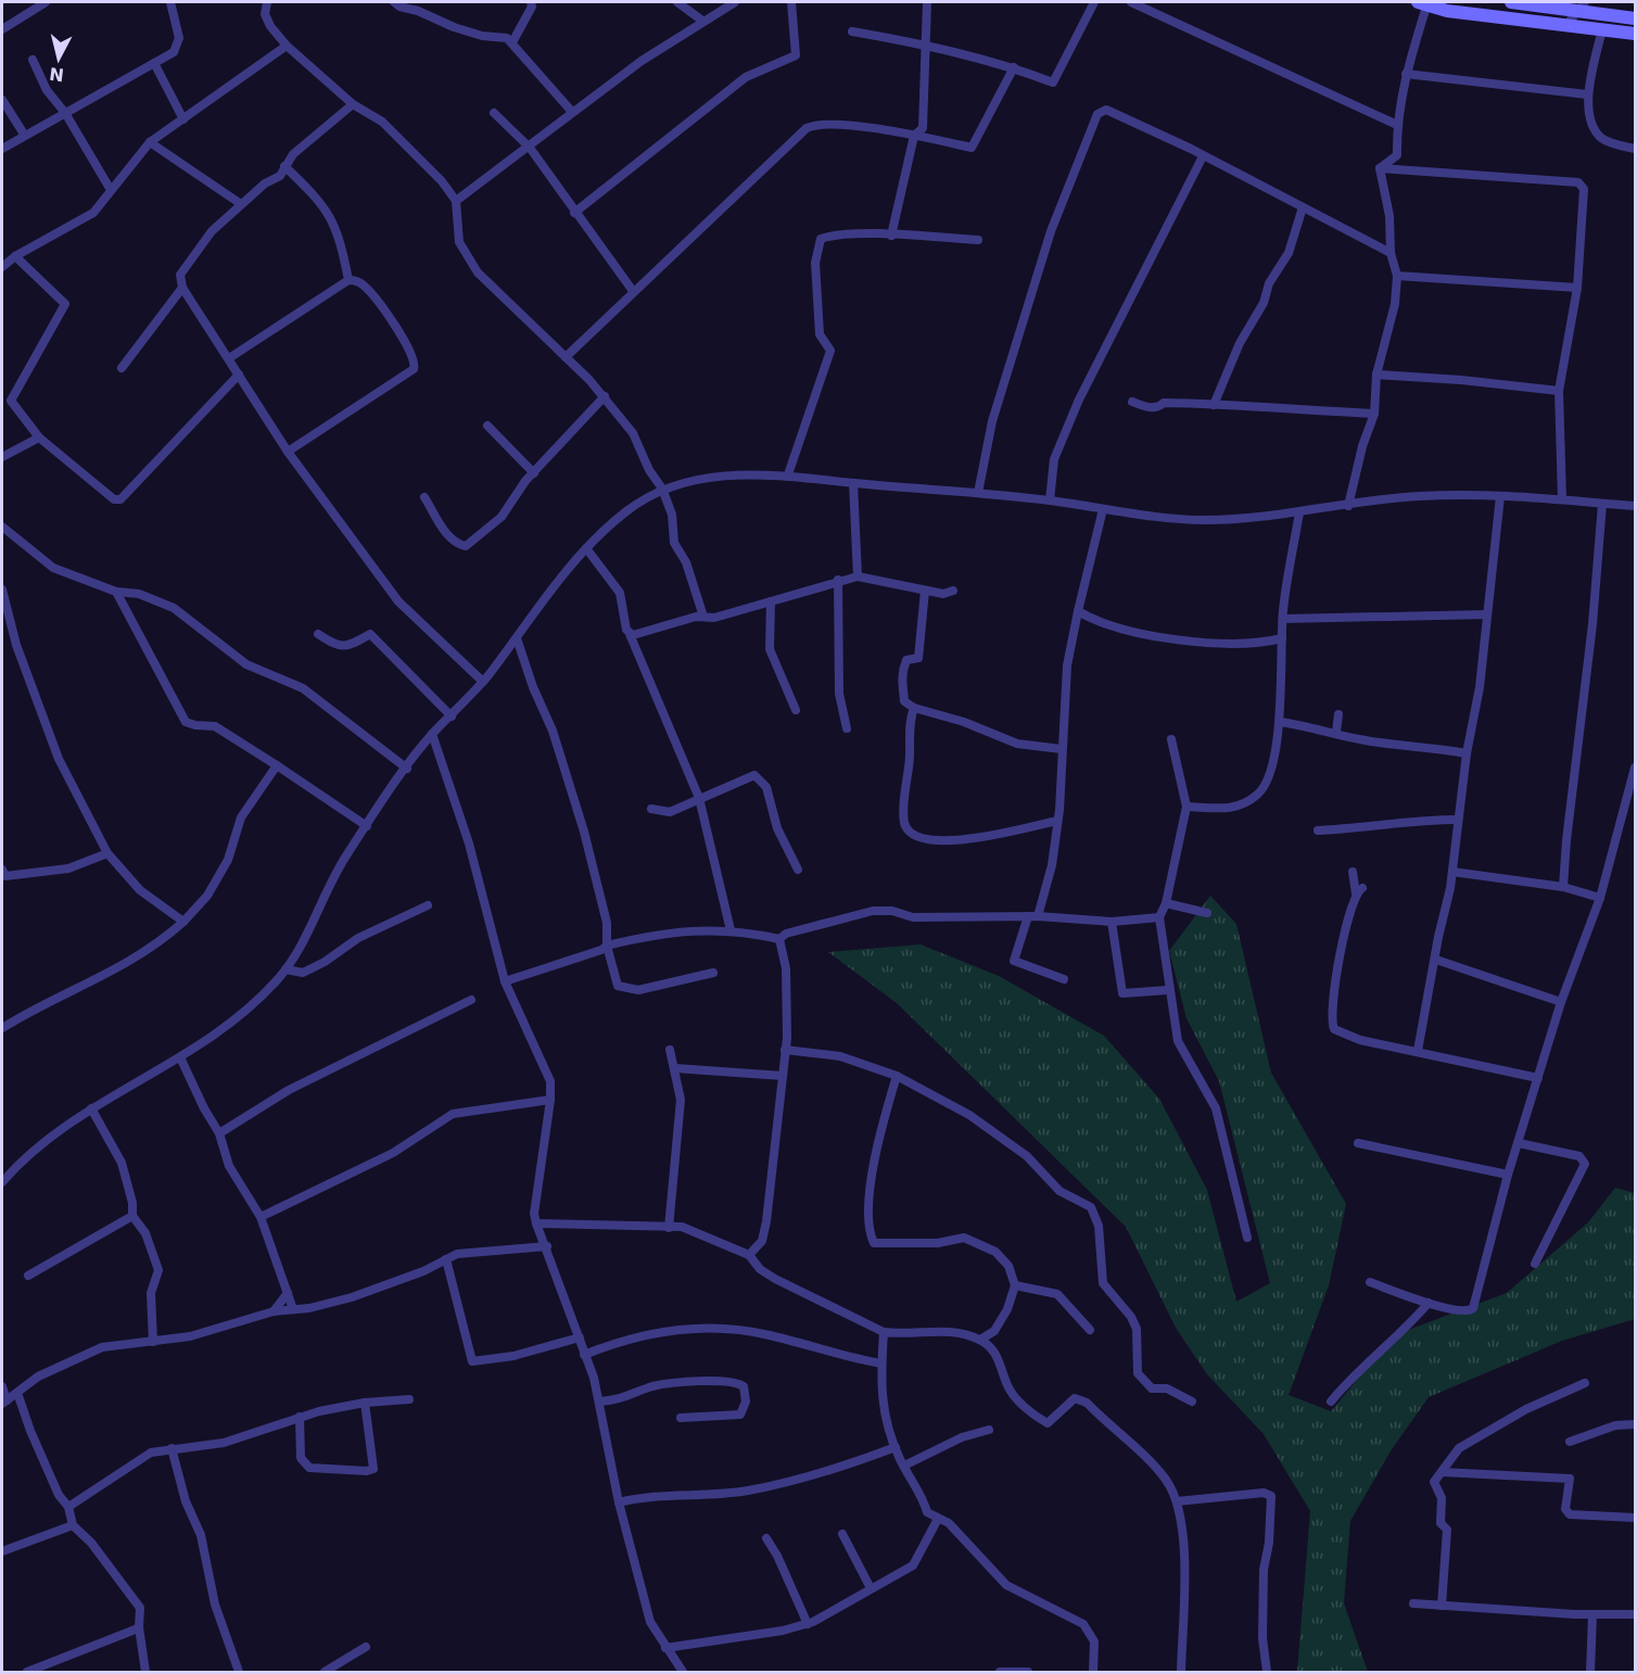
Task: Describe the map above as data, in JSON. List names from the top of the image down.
{
  "north": "bottom"
}
